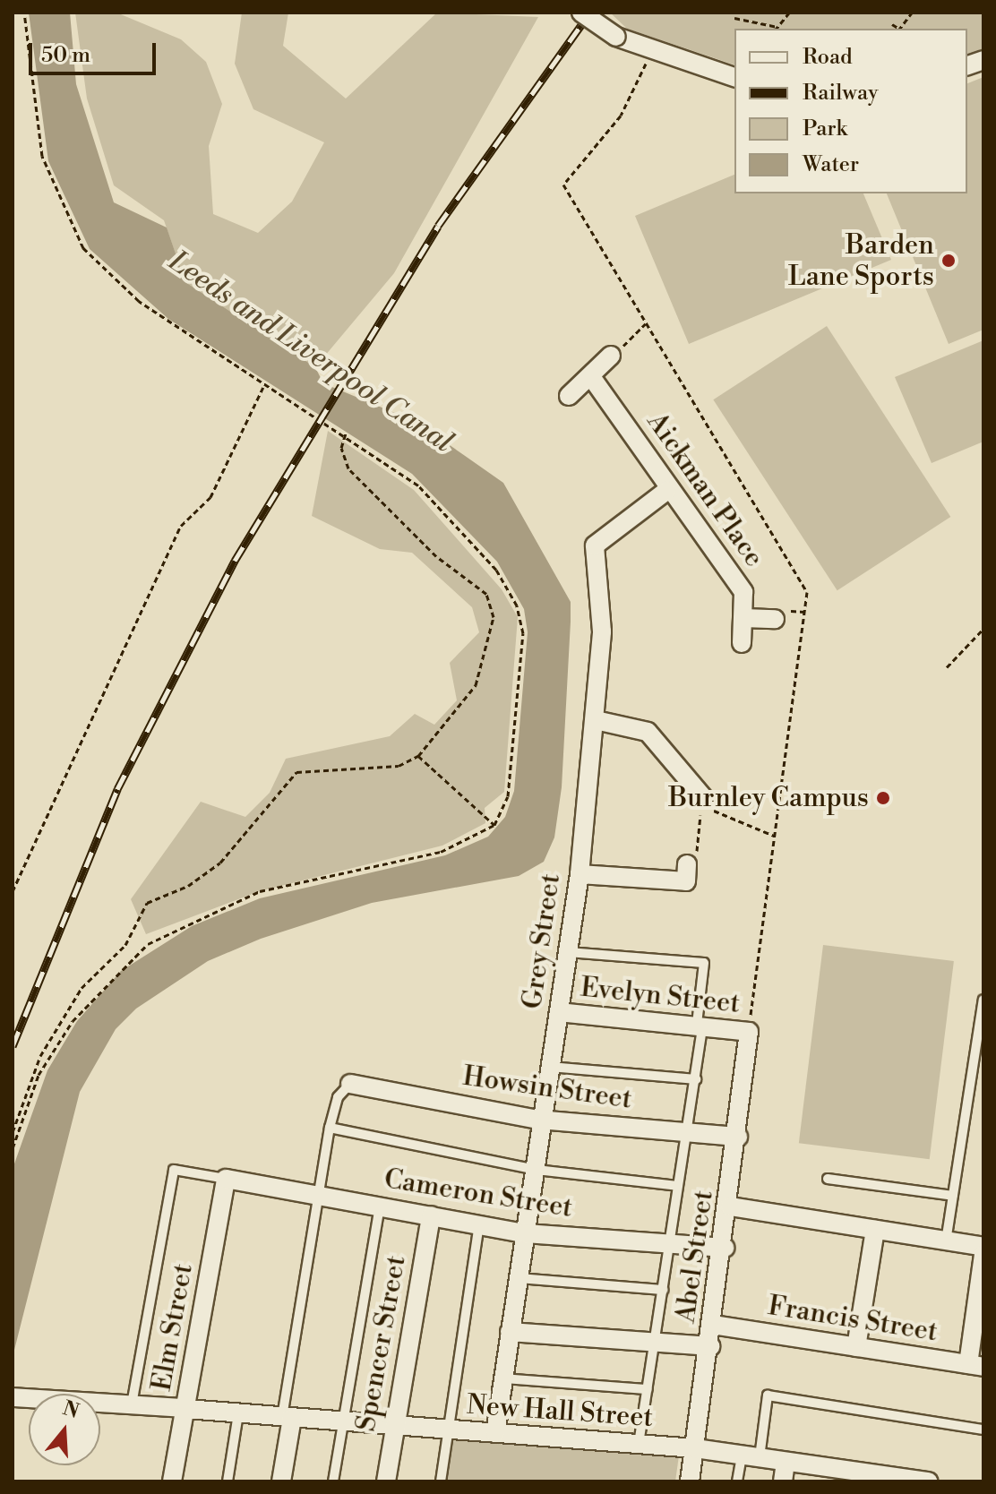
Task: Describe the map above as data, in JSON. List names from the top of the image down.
{
  "streets": {
    "street": [
      "Aickman Place",
      "Grey Street",
      "Evelyn Street",
      "Howsin Street",
      "Cameron Street",
      "Abel Street",
      "Francis Street",
      "Elm Street",
      "Spencer Street",
      "New Hall Street"
    ]
  },
  "crossings": [
    ["Aickman Place", "Grey Street"],
    ["Grey Street", "Evelyn Street"],
    ["Grey Street", "Howsin Street"],
    ["Grey Street", "Cameron Street"],
    ["Grey Street", "New Hall Street"],
    ["Evelyn Street", "Abel Street"],
    ["Howsin Street", "Abel Street"],
    ["Cameron Street", "Abel Street"],
    ["Cameron Street", "Elm Street"],
    ["Cameron Street", "Spencer Street"],
    ["Abel Street", "Francis Street"],
    ["Abel Street", "New Hall Street"],
    ["Elm Street", "New Hall Street"],
    ["Spencer Street", "New Hall Street"]
  ],
  "water": ["Leeds and Liverpool Canal"],
  "places": ["Barden Lane Sports", "Burnley Campus"],
  "legend": [
    "Road",
    "Railway",
    "Park",
    "Water"
  ],
  "scale_bar": "50 m",
  "north": "top"
}
